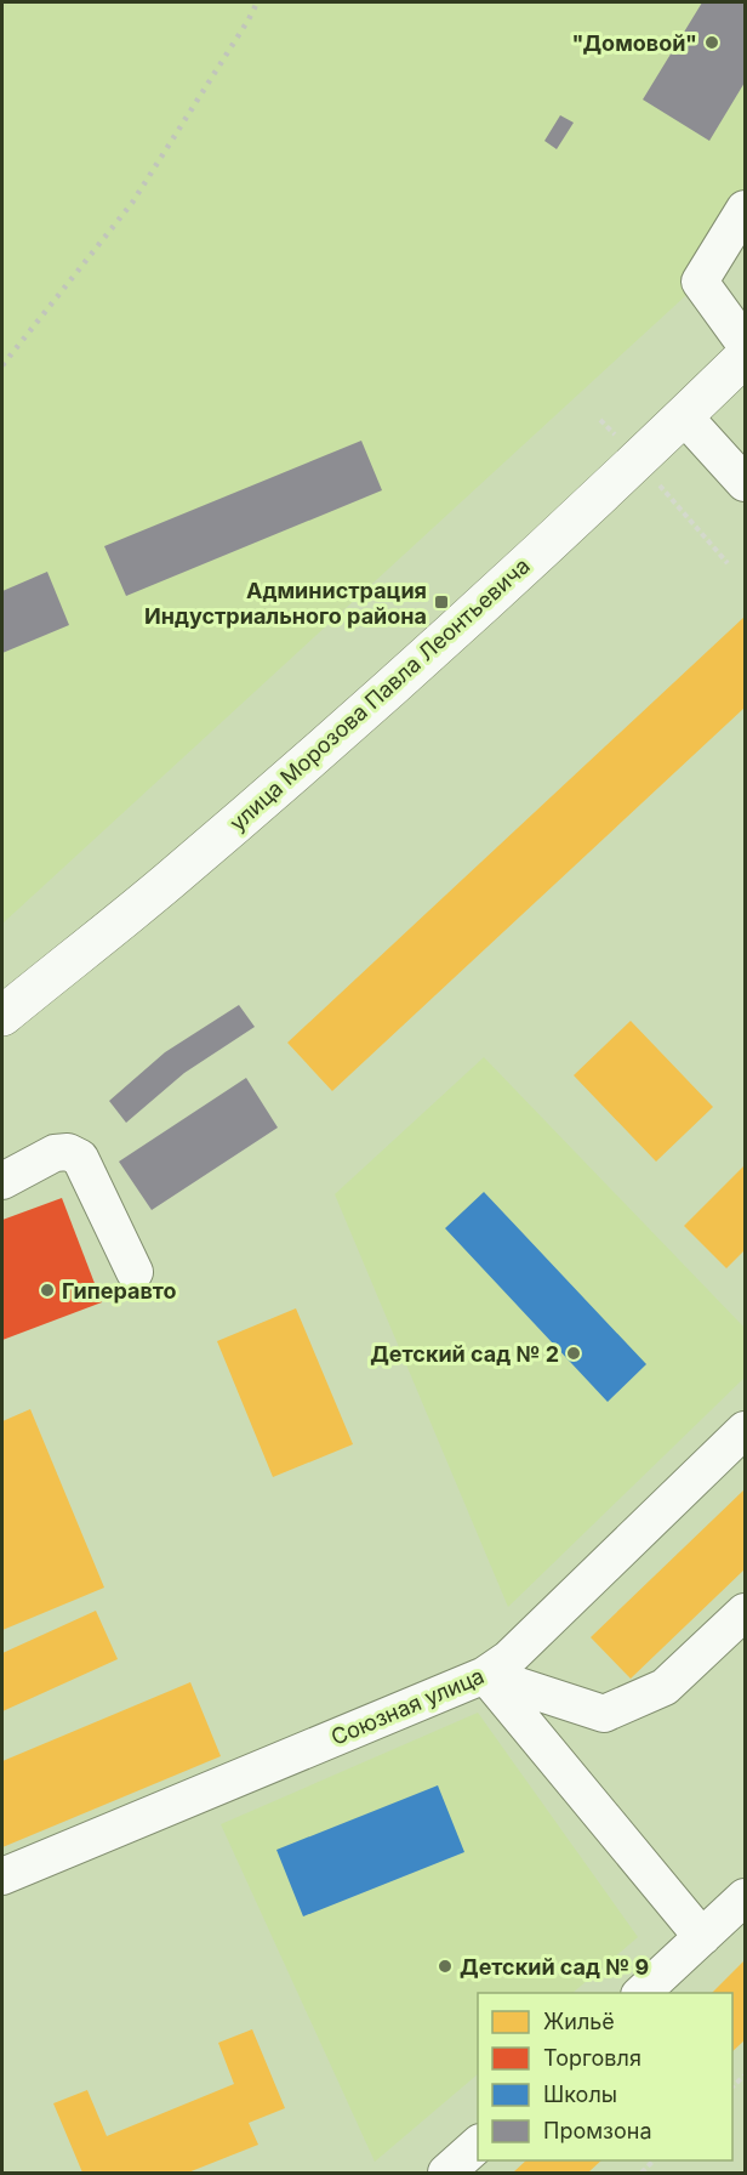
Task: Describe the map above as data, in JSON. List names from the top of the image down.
{
  "streets": {
    "main road": ["улица Морозова Павла Леонтьевича"],
    "street": ["Союзная улица"]
  },
  "places": {
    "other": [
      "\"Домовой\"",
      "Гиперавто",
      "Детский сад № 2",
      "Детский сад № 9"
    ],
    "transit": ["Администрация Индустриального района"]
  },
  "legend": [
    "Жильё",
    "Торговля",
    "Школы",
    "Промзона"
  ]
}
